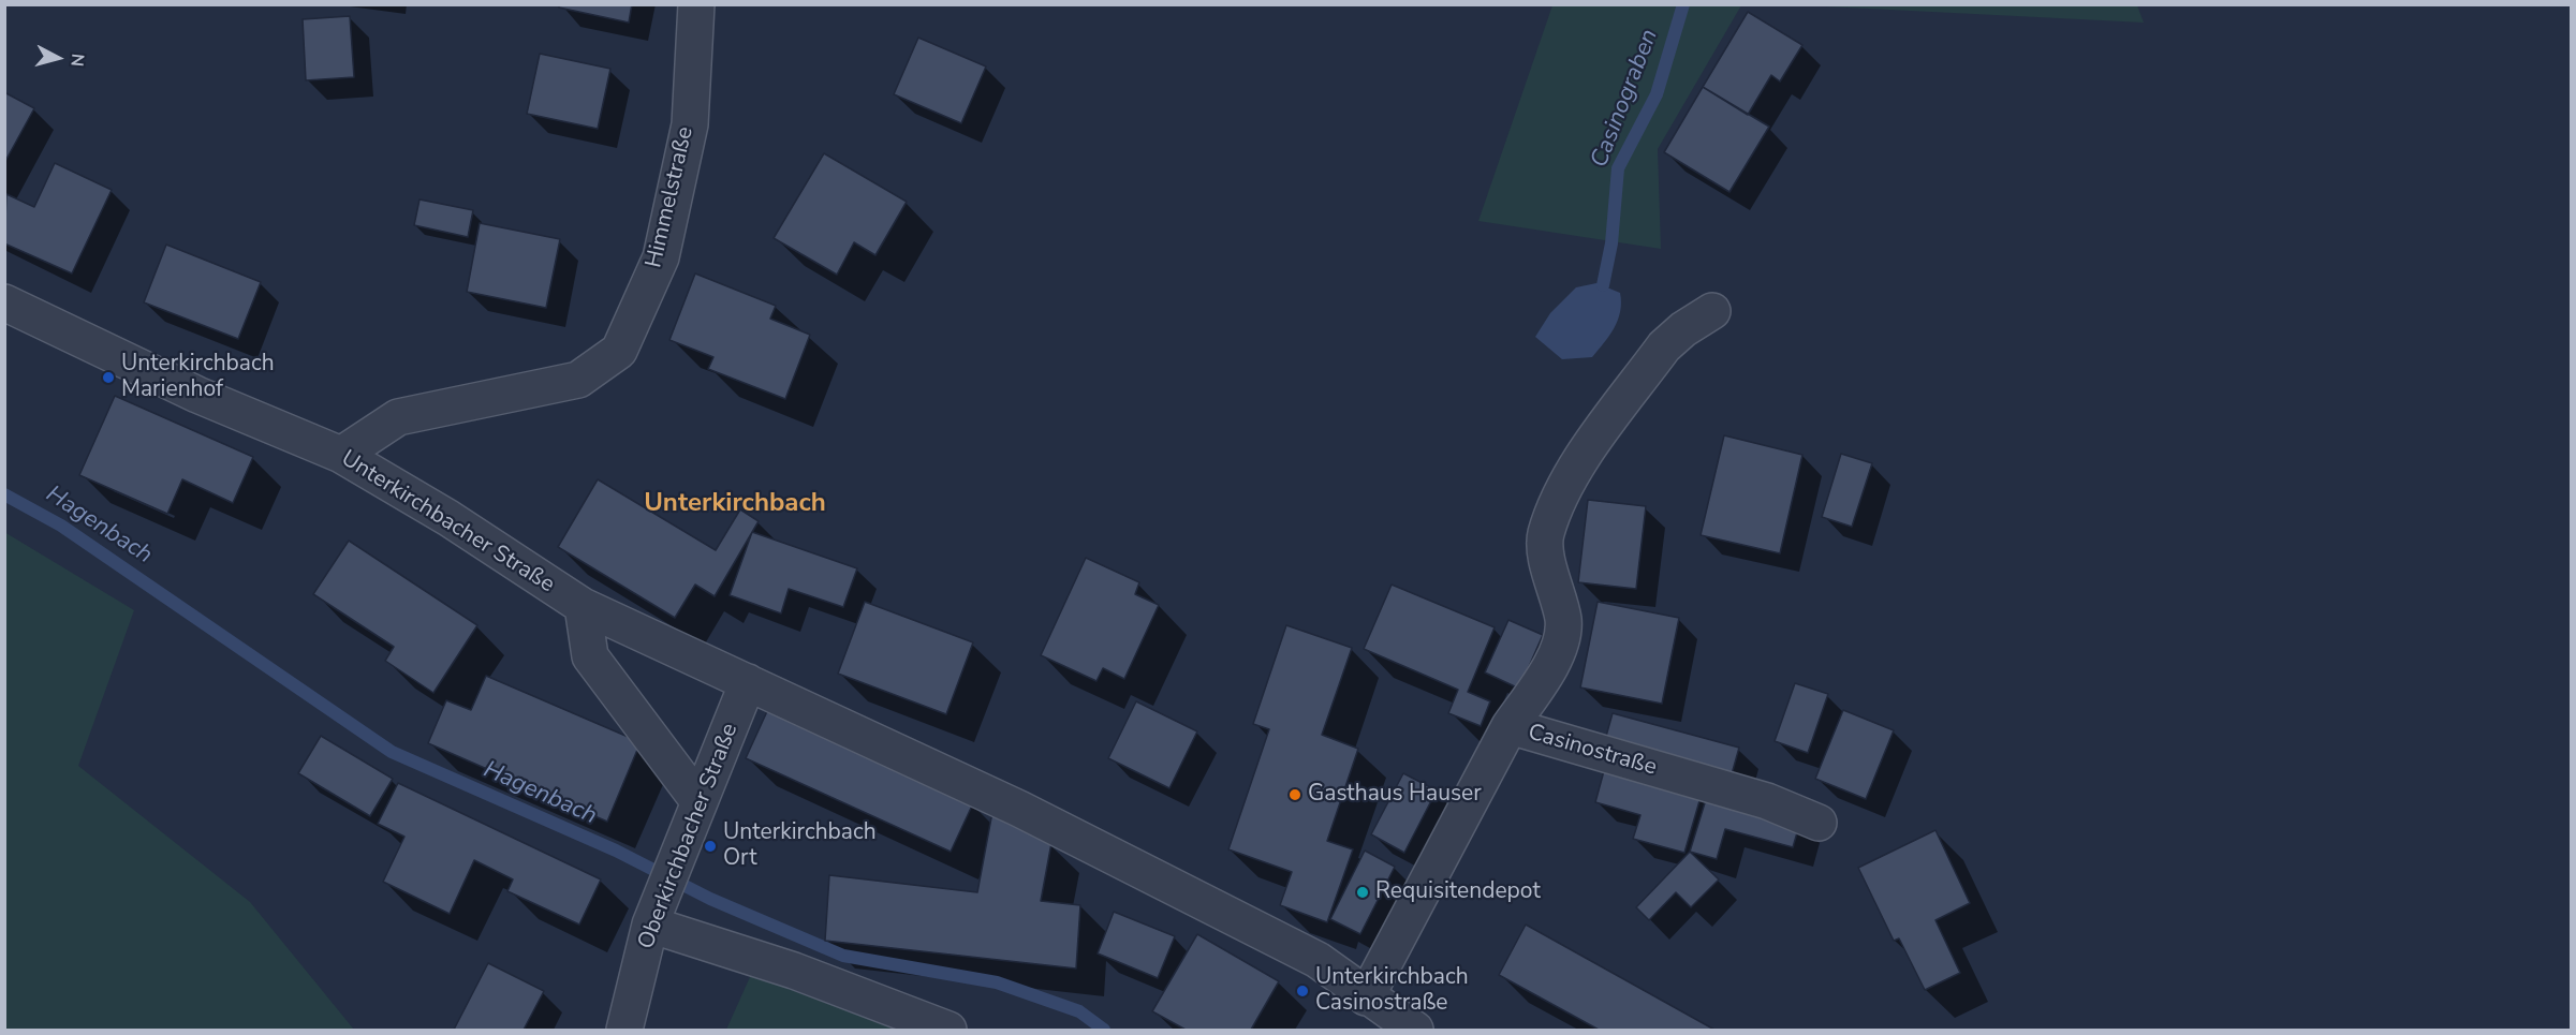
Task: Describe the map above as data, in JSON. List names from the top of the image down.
{
  "streets": {
    "street": [
      "Himmelstraße",
      "Unterkirchbacher Straße",
      "Casinostraße",
      "Oberkirchbacher Straße"
    ]
  },
  "crossings": [
    ["Himmelstraße", "Unterkirchbacher Straße"],
    ["Unterkirchbacher Straße", "Casinostraße"],
    ["Unterkirchbacher Straße", "Oberkirchbacher Straße"]
  ],
  "districts": ["Unterkirchbach"],
  "water": ["Casinograben", "Hagenbach"],
  "places": [
    "Unterkirchbach Marienhof",
    "Gasthaus Hauser",
    "Unterkirchbach Ort",
    "Requisitendepot",
    "Unterkirchbach Casinostraße"
  ],
  "north": "right"
}
